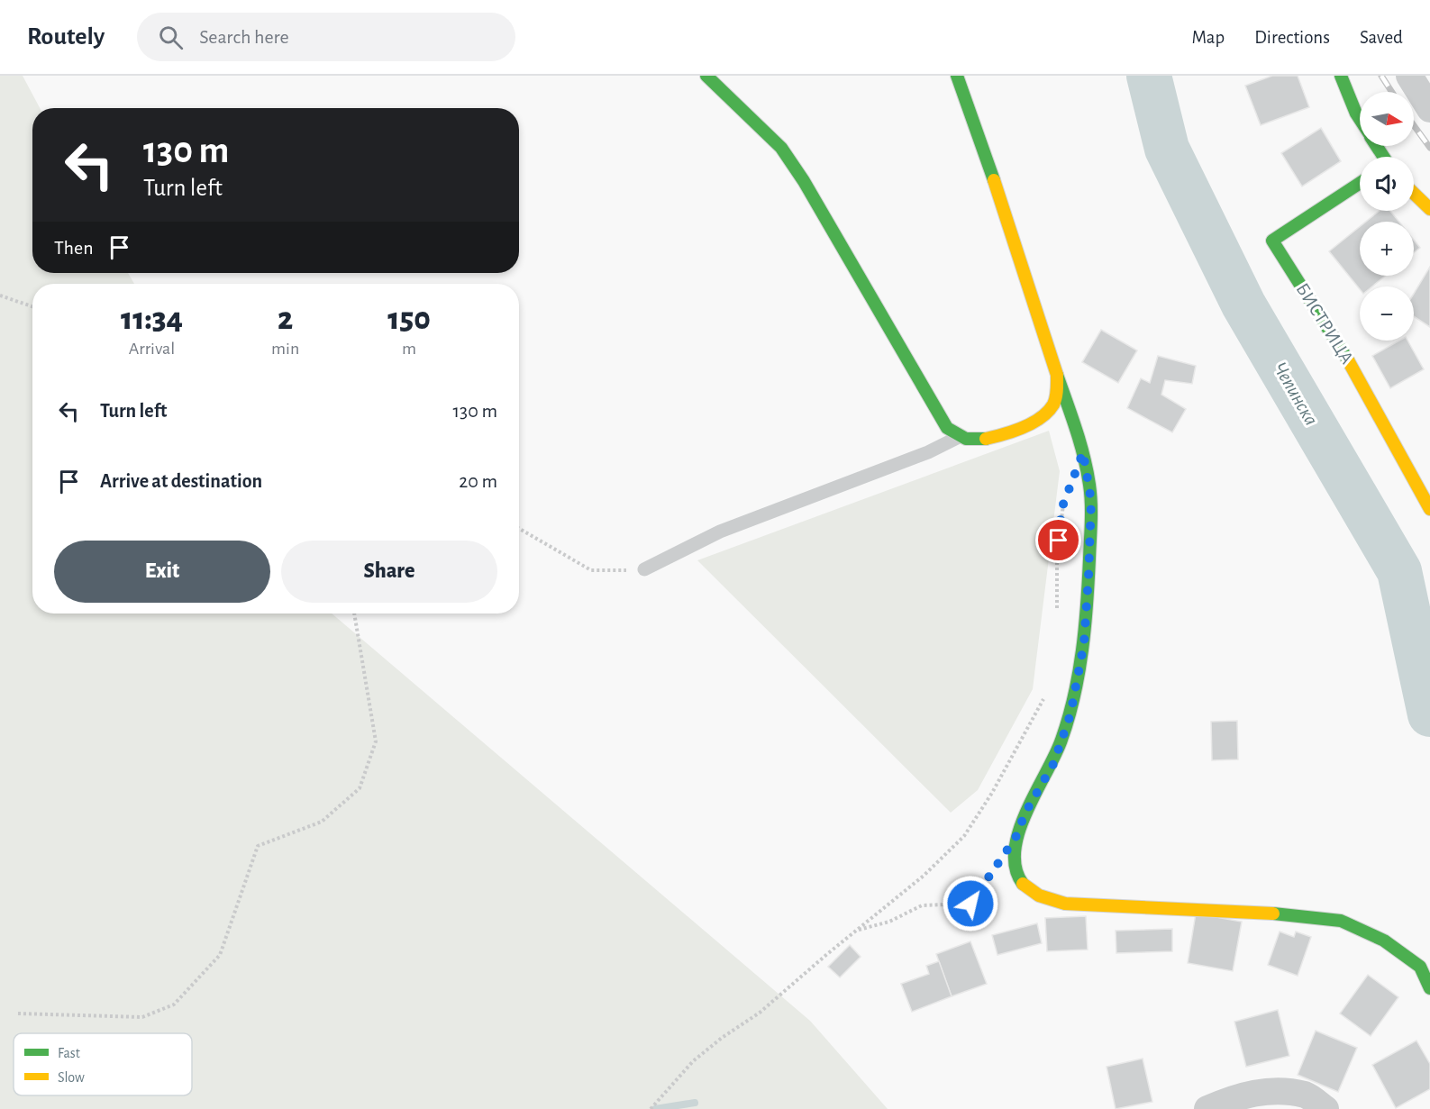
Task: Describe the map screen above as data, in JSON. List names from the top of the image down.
{
  "streets": {
    "street": ["БИСТРИЦА"]
  },
  "water": ["Чепинска"],
  "legend": ["Fast", "Slow"],
  "north": "right",
  "page": {
    "header": "Routely",
    "search": "Search here",
    "nav": ["Map", "Directions", "Saved"],
    "map_buttons": ["+", "−"],
    "turn": ["130 m", "Turn left"],
    "then": "Then",
    "eta": [
      "11:34",
      "Arrival",
      "2",
      "min",
      "150",
      "m"
    ],
    "list": [
      {
        "name": "Turn left",
        "value": "130 m"
      },
      {
        "name": "Arrive at destination",
        "value": "20 m"
      }
    ],
    "buttons": ["Exit", "Share"]
  }
}
